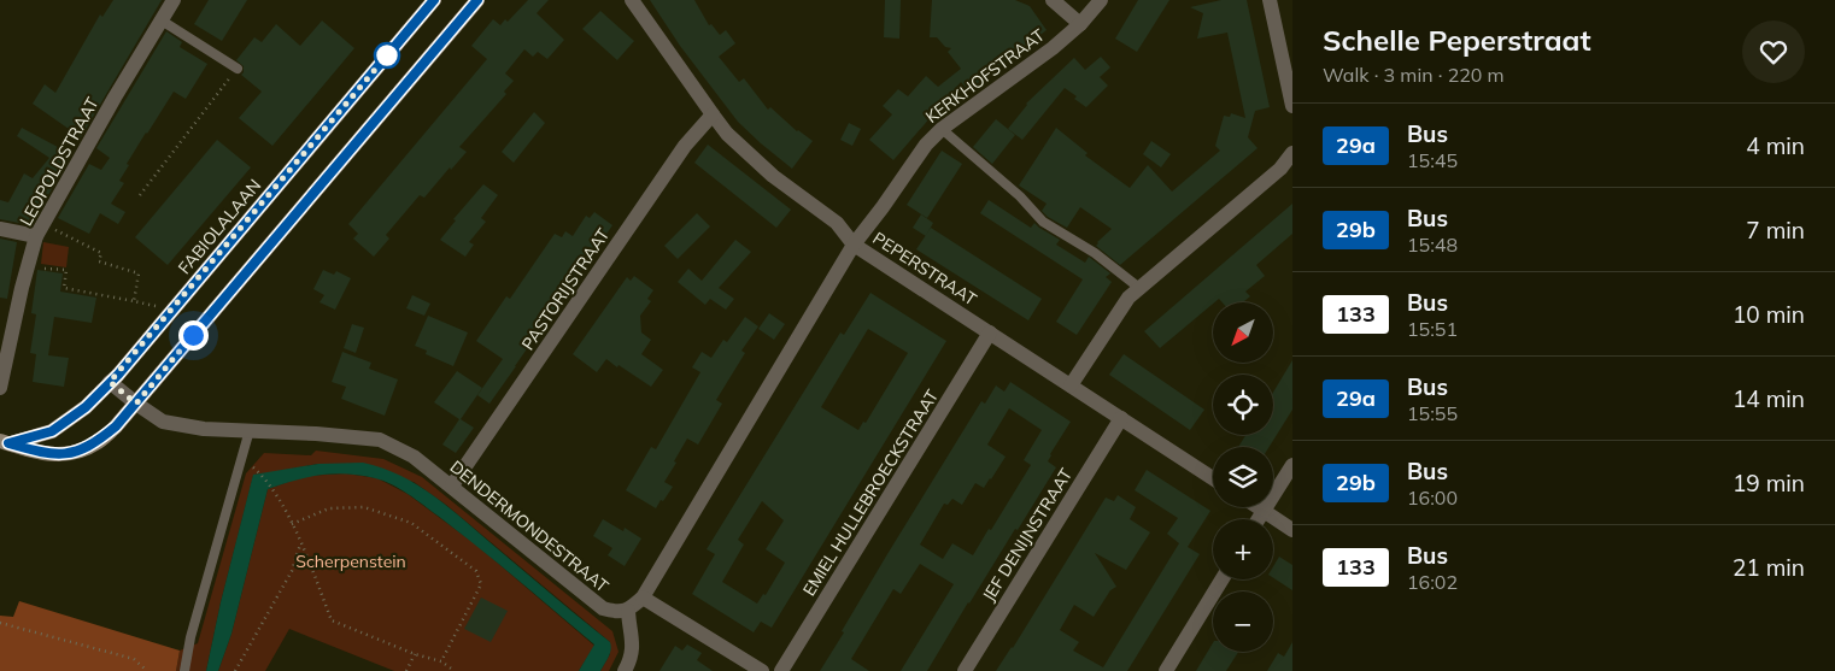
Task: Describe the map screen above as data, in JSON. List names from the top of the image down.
{
  "streets": {
    "main road": ["FABIOLALAAN"],
    "street": [
      "KERKHOFSTRAAT",
      "LEOPOLDSTRAAT",
      "PEPERSTRAAT",
      "PASTORIJSTRAAT",
      "EMIEL HULLEBROECKSTRAAT",
      "DENDERMONDESTRAAT",
      "JEF DENIJNSTRAAT"
    ]
  },
  "crossings": [
    ["KERKHOFSTRAAT", "PEPERSTRAAT"],
    ["FABIOLALAAN", "DENDERMONDESTRAAT"],
    ["PEPERSTRAAT", "PASTORIJSTRAAT"],
    ["PEPERSTRAAT", "EMIEL HULLEBROECKSTRAAT"],
    ["PEPERSTRAAT", "JEF DENIJNSTRAAT"],
    ["PASTORIJSTRAAT", "DENDERMONDESTRAAT"]
  ],
  "parks": ["Scherpenstein"],
  "lines": ["bus line 29a"],
  "north": "bottom left",
  "page": {
    "heading": ["Schelle Peperstraat", "Walk · 3 min · 220 m"],
    "list": [
      {
        "mark": "29a",
        "name": "Bus",
        "note": "15:45",
        "value": "4 min"
      },
      {
        "mark": "29b",
        "name": "Bus",
        "note": "15:48",
        "value": "7 min"
      },
      {
        "mark": "133",
        "name": "Bus",
        "note": "15:51",
        "value": "10 min"
      },
      {
        "mark": "29a",
        "name": "Bus",
        "note": "15:55",
        "value": "14 min"
      },
      {
        "mark": "29b",
        "name": "Bus",
        "note": "16:00",
        "value": "19 min"
      },
      {
        "mark": "133",
        "name": "Bus",
        "note": "16:02",
        "value": "21 min"
      }
    ],
    "map_buttons": ["+", "−"]
  }
}
